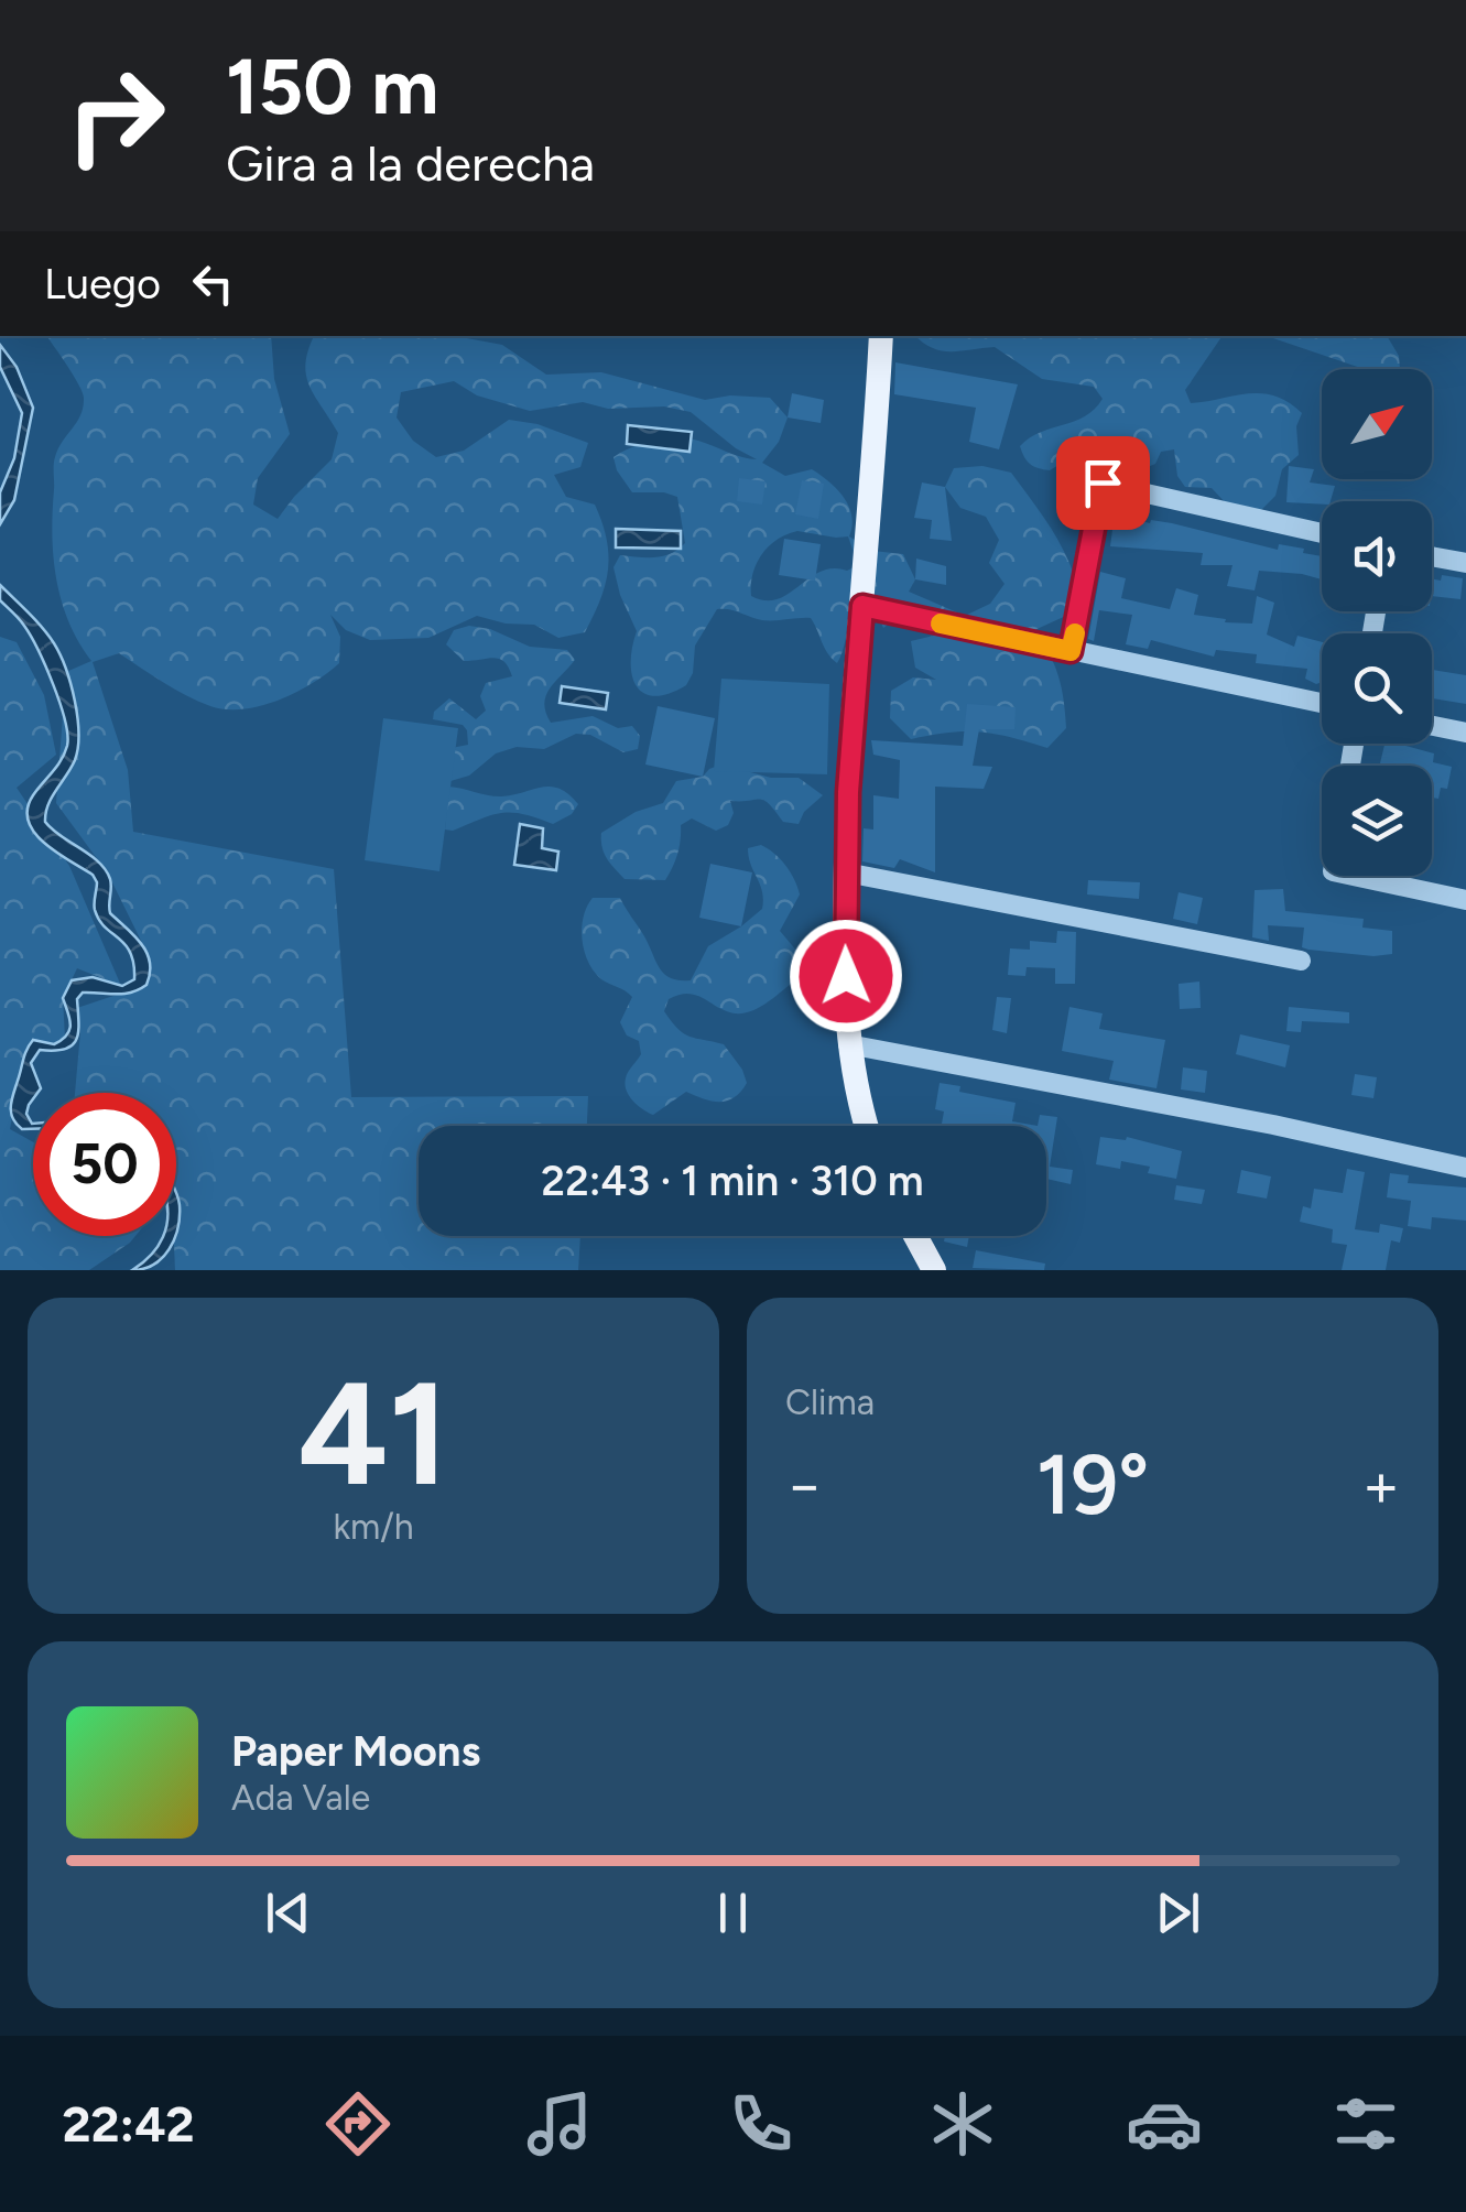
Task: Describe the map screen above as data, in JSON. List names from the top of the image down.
{
  "north": "top right",
  "page": {
    "turn": ["150 m", "Gira a la derecha"],
    "then": "Luego",
    "limit": "50",
    "trip": "22:43 · 1 min · 310 m",
    "tile": [
      ["41", "km/h"],
      "Clima"
    ],
    "heat": ["−", "19°", "+"],
    "song": ["Paper Moons", "Ada Vale"],
    "tabs": "22:42"
  }
}
